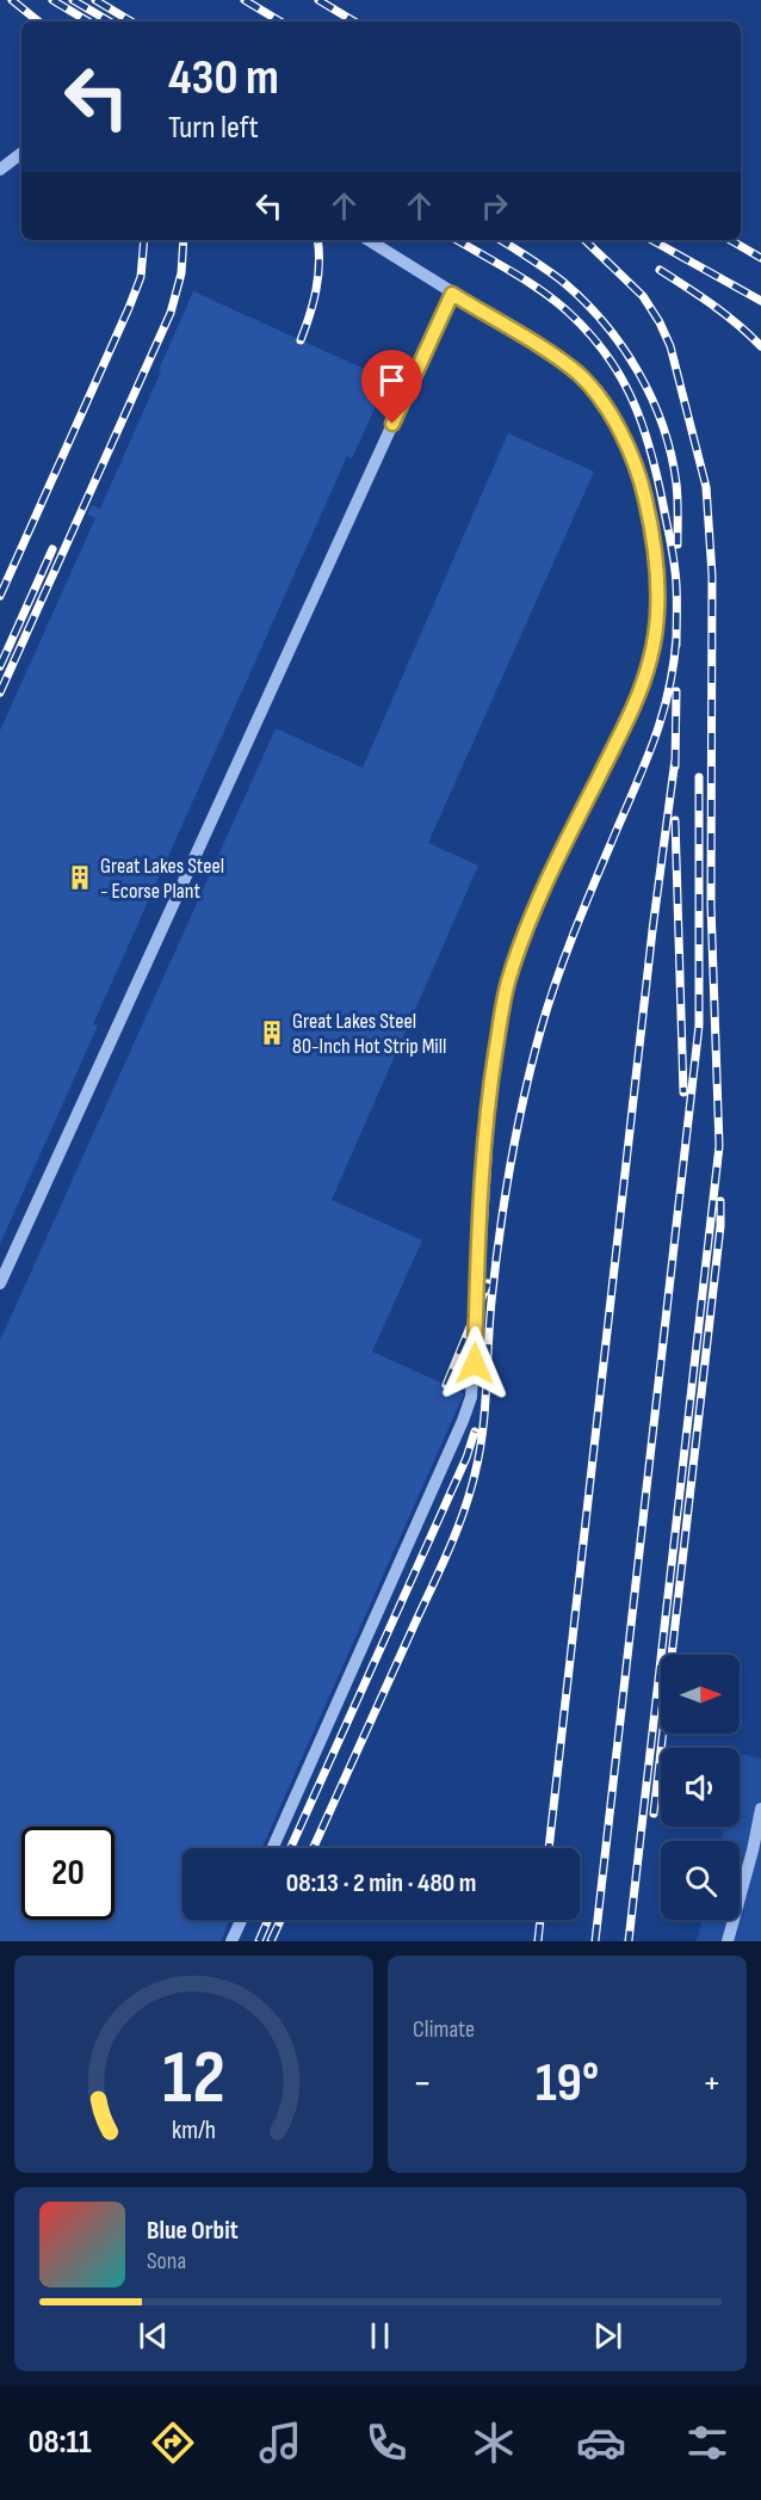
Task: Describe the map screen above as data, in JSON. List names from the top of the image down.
{
  "places": {
    "building": ["Great Lakes Steel - Ecorse Plant", "Great Lakes Steel 80-Inch Hot Strip Mill"]
  },
  "north": "right",
  "page": {
    "turn": ["430 m", "Turn left"],
    "limit": "20",
    "trip": "08:13 · 2 min · 480 m",
    "tile": "Climate",
    "heat": ["−", "19°", "+"],
    "song": ["Blue Orbit", "Sona"],
    "tabs": "08:11",
    "gauge": ["12", "km/h"]
  }
}
